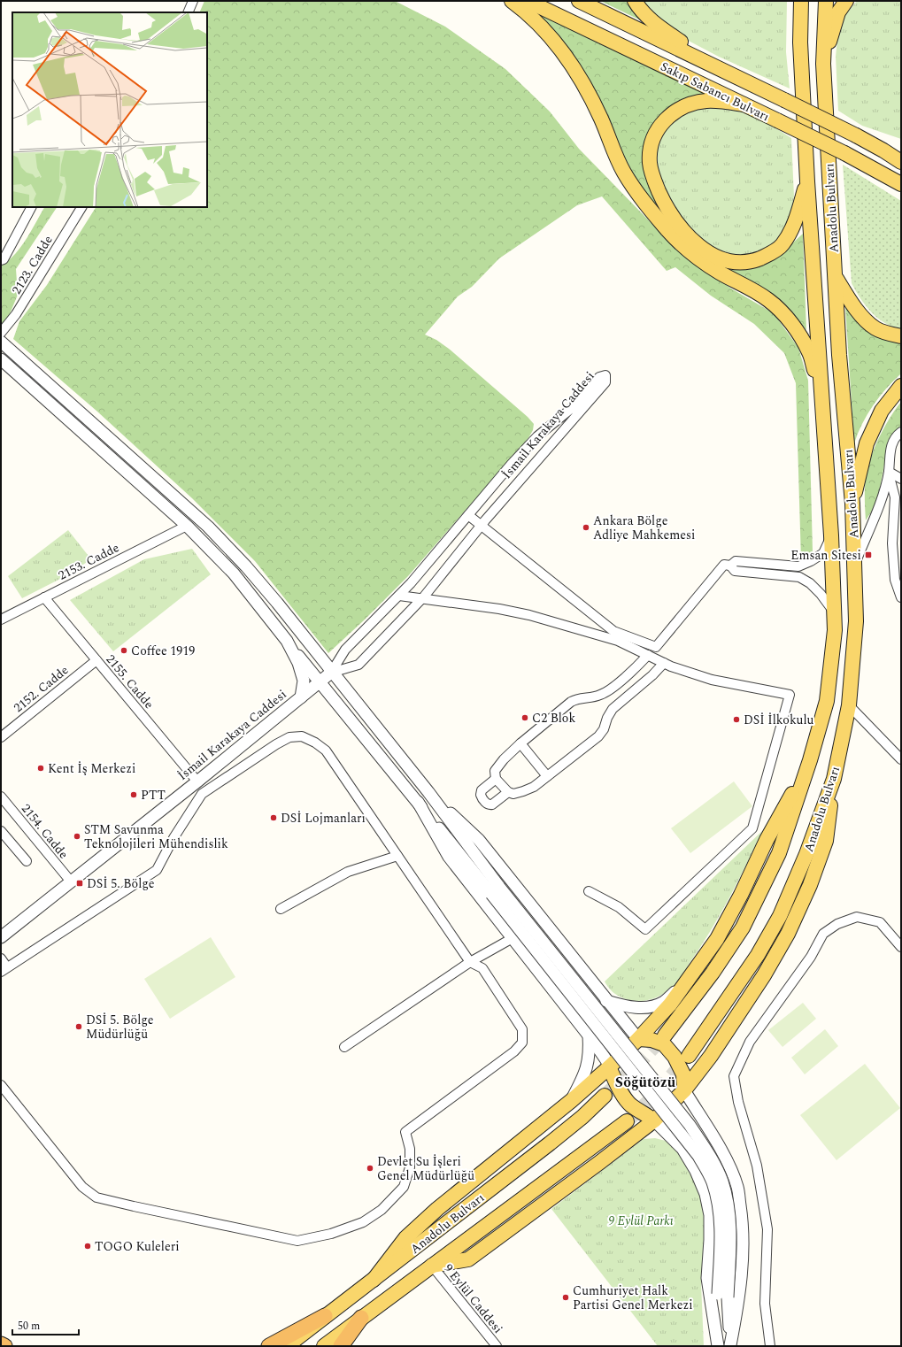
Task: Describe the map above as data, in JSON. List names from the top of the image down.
{
  "streets": {
    "main road": ["Sakıp Sabancı Bulvarı", "Anadolu Bulvarı"],
    "street": [
      "2123. Cadde",
      "İsmail Karakaya Caddesi",
      "2153. Cadde",
      "2155. Cadde",
      "2152. Cadde",
      "2154. Cadde",
      "9 Eylül Caddesi"
    ]
  },
  "crossings": [
    ["Anadolu Bulvarı", "9 Eylül Caddesi"],
    ["İsmail Karakaya Caddesi", "2155. Cadde"],
    ["İsmail Karakaya Caddesi", "2154. Cadde"],
    ["2153. Cadde", "2155. Cadde"],
    ["2155. Cadde", "2152. Cadde"]
  ],
  "districts": ["Söğütözü"],
  "parks": ["9 Eylül Parkı"],
  "places": {
    "other": [
      "Ankara Bölge Adliye Mahkemesi",
      "Coffee 1919",
      "C2 Blok",
      "DSİ İlkokulu",
      "Kent İş Merkezi",
      "PTT",
      "DSİ Lojmanları",
      "STM Savunma Teknolojileri Mühendislik",
      "DSİ 5. Bölge Müdürlüğü",
      "Devlet Su İşleri Genel Müdürlüğü",
      "TOGO Kuleleri",
      "Cumhuriyet Halk Partisi Genel Merkezi"
    ],
    "transit": ["Emsan Sitesi", "DSİ 5. Bölge"]
  },
  "scale_bar": "50 m"
}
